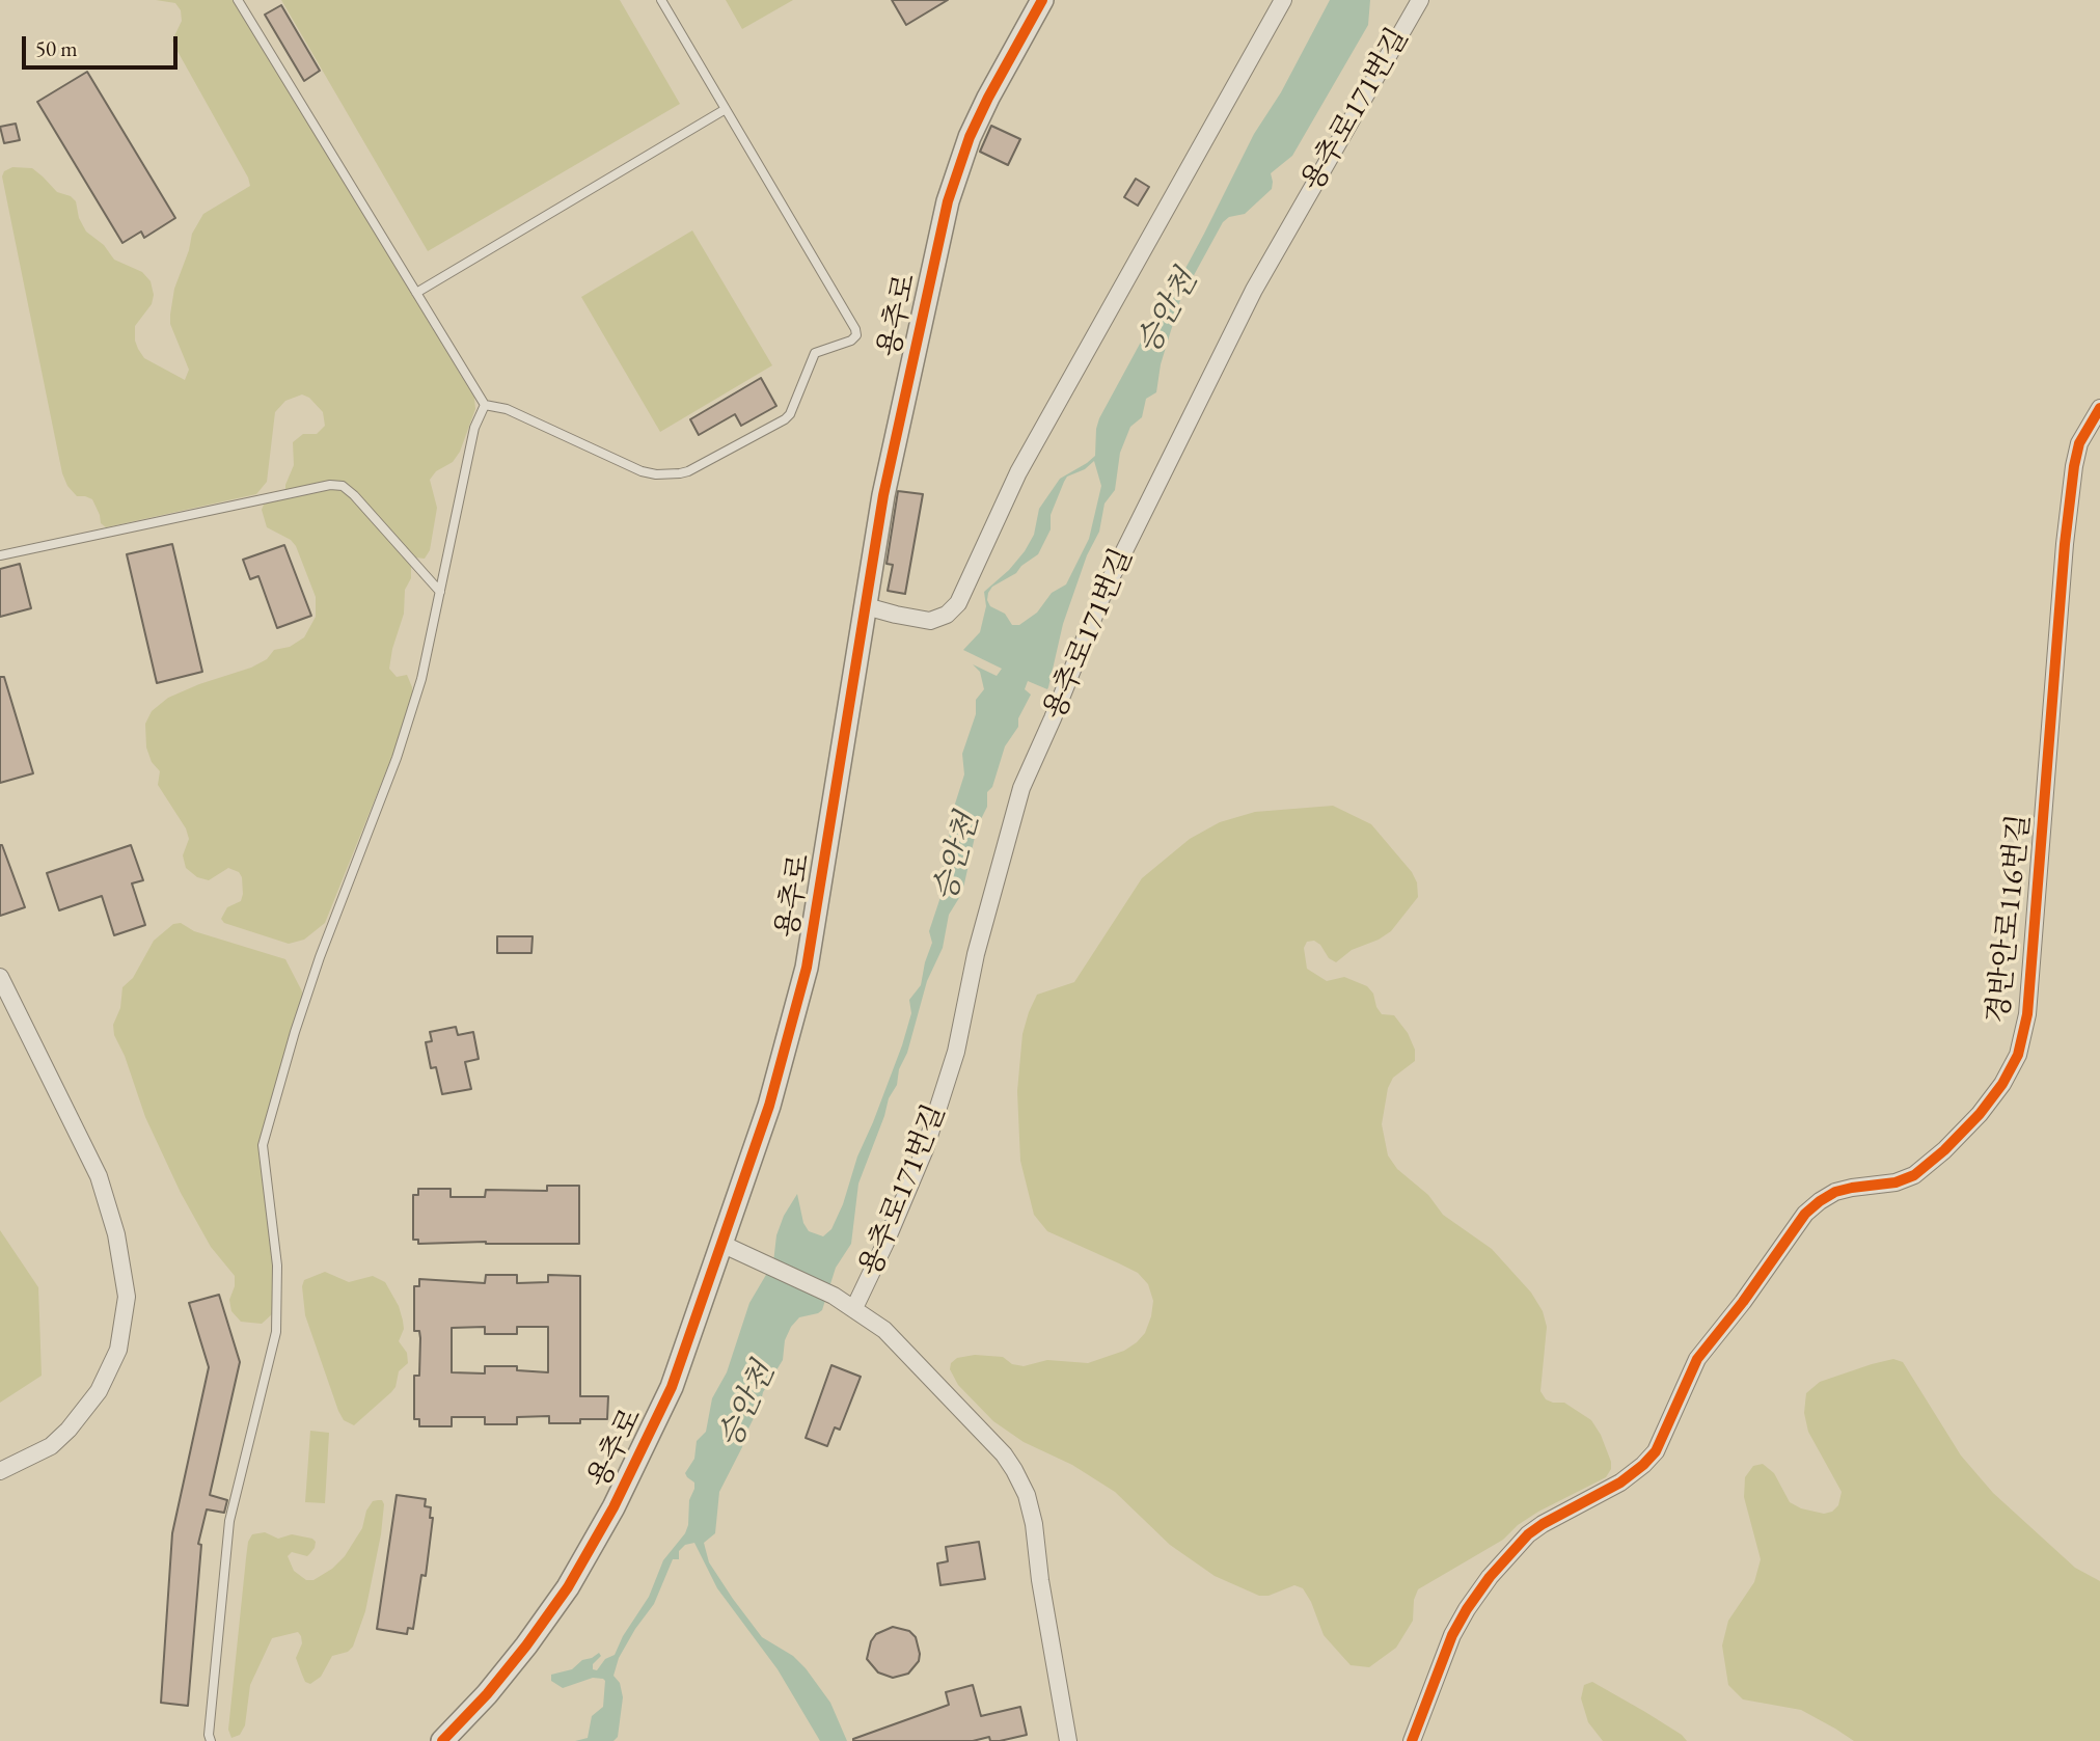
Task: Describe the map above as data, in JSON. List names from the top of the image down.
{
  "streets": {
    "street": ["용추로171번길", "용추로", "경반안로116번길"]
  },
  "crossings": [
    ["용추로171번길", "용추로"]
  ],
  "water": ["승안천"],
  "scale_bar": "50 m"
}
